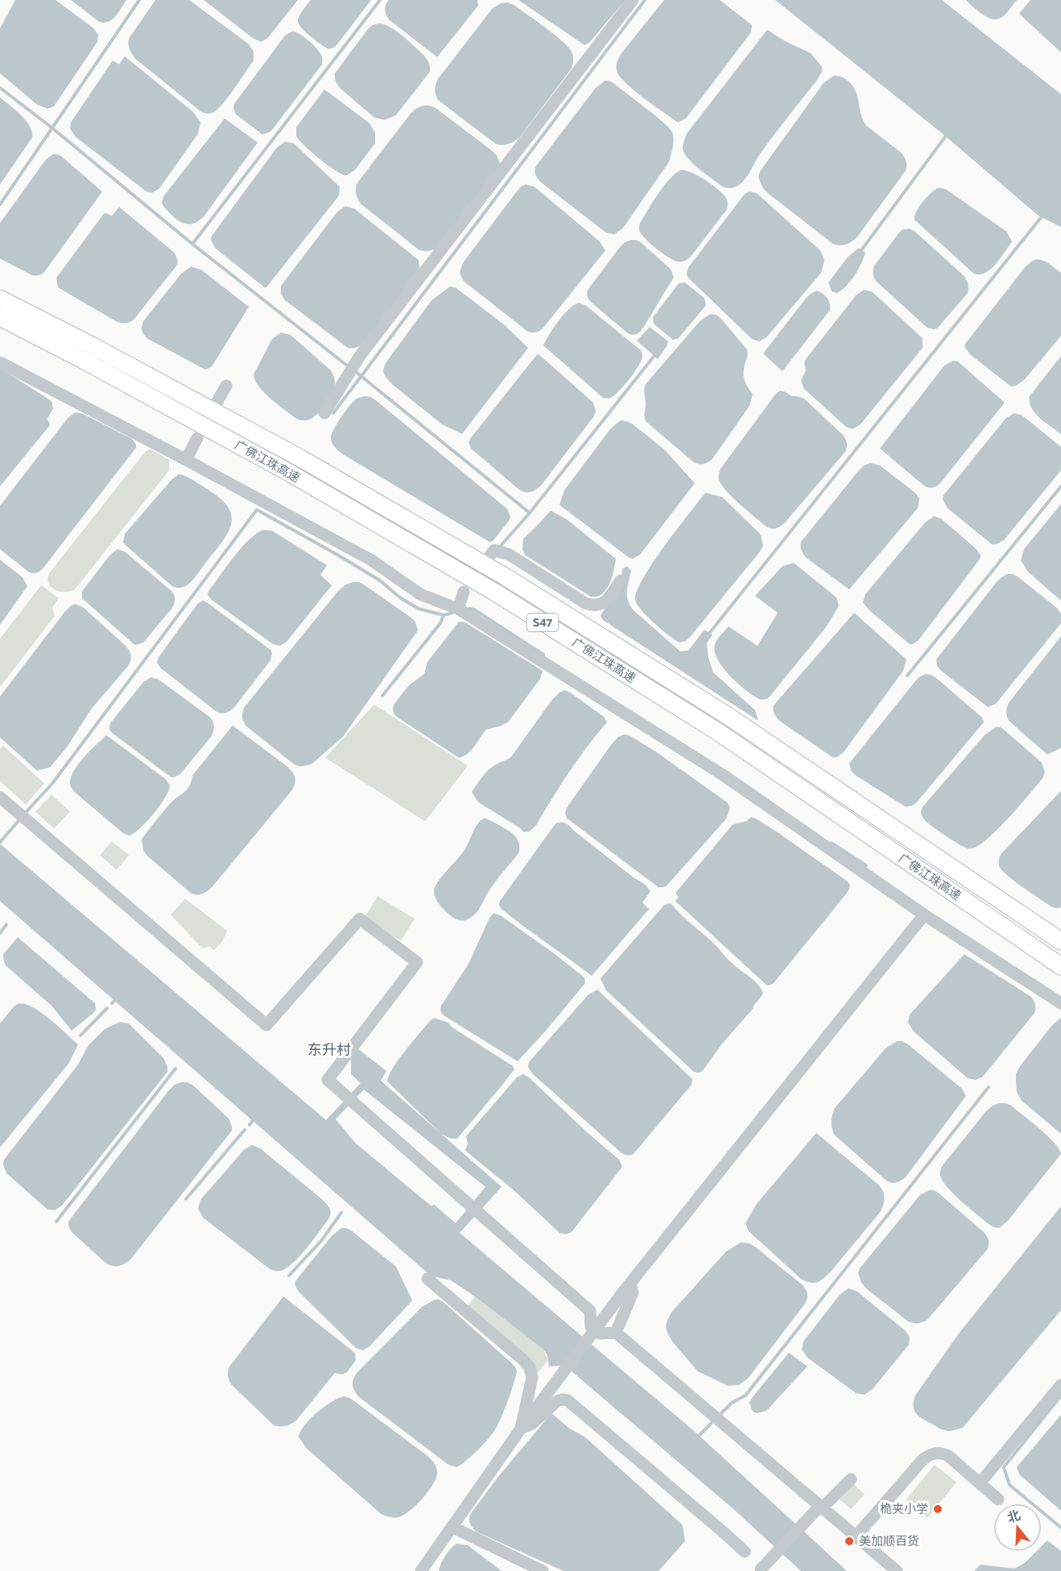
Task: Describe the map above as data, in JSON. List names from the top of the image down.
{
  "streets": {
    "highway": ["广佛江珠高速", "S47"]
  },
  "districts": ["东升村"],
  "places": ["桅夹小学", "美加顺百货"],
  "north": "top"
}
